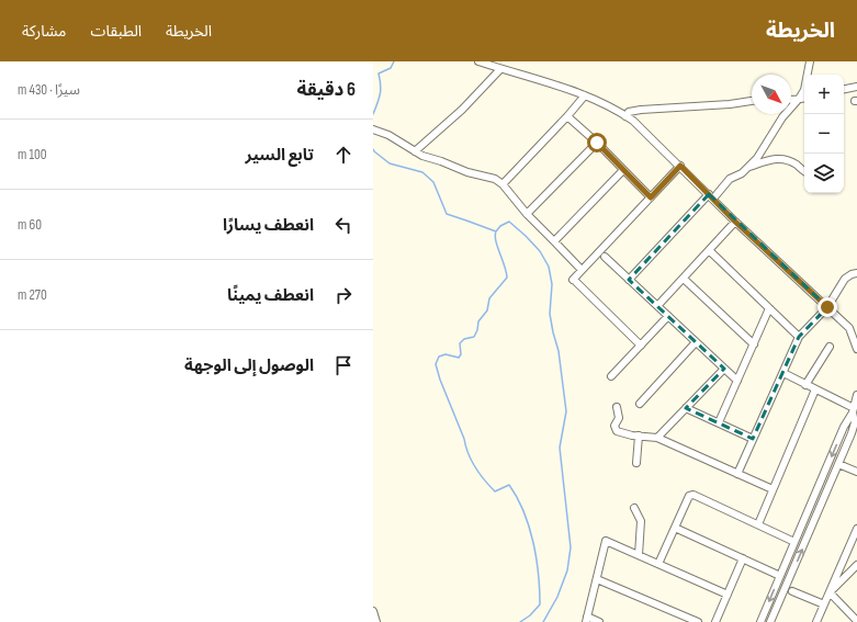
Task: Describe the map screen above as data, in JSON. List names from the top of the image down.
{
  "north": "bottom right",
  "page": {
    "header": "الخريطة",
    "nav": ["الخريطة", "الطبقات", "مشاركة"],
    "heading": ["6 دقيقة", "سيرًا · 430 m"],
    "map_buttons": ["+", "−"],
    "list": [
      ["تابع السير", "100 m"],
      ["انعطف يسارًا", "60 m"],
      ["انعطف يمينًا", "270 m"],
      "الوصول إلى الوجهة"
    ]
  }
}
